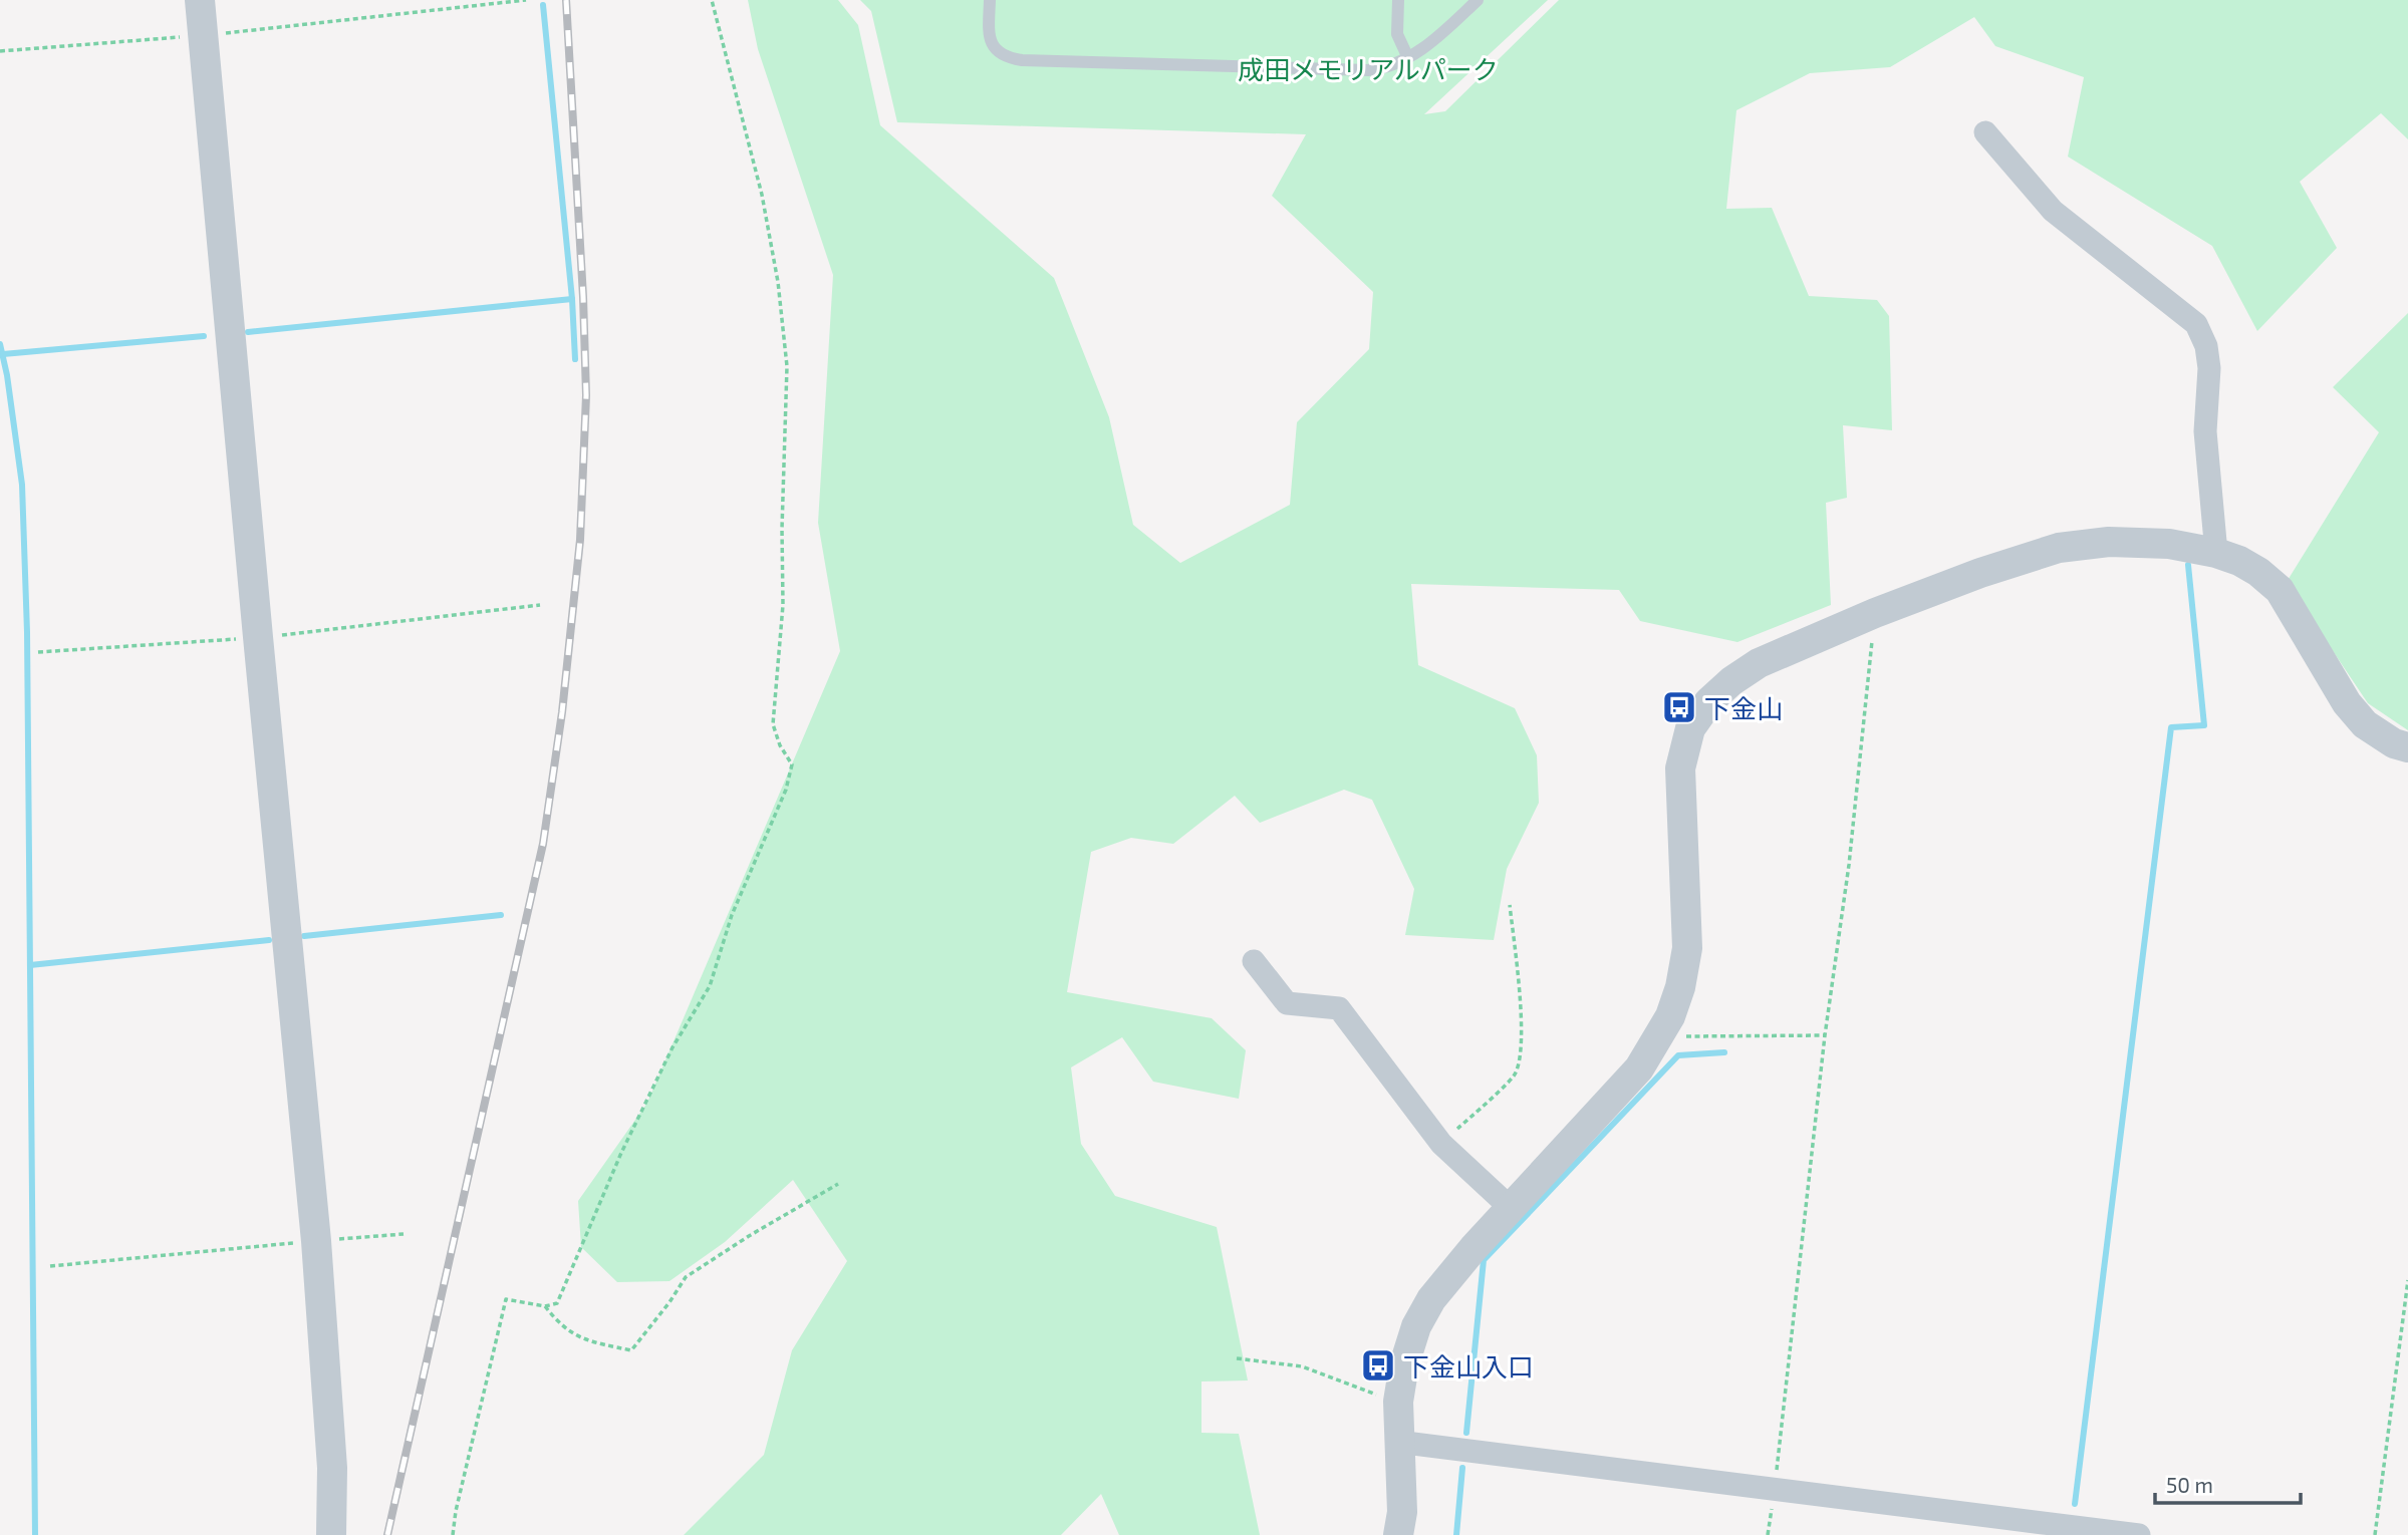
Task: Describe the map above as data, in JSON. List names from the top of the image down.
{
  "parks": ["成田メモリアルパーク"],
  "places": {
    "bus stop": ["下金山", "下金山入口"]
  },
  "scale_bar": "50 m"
}
